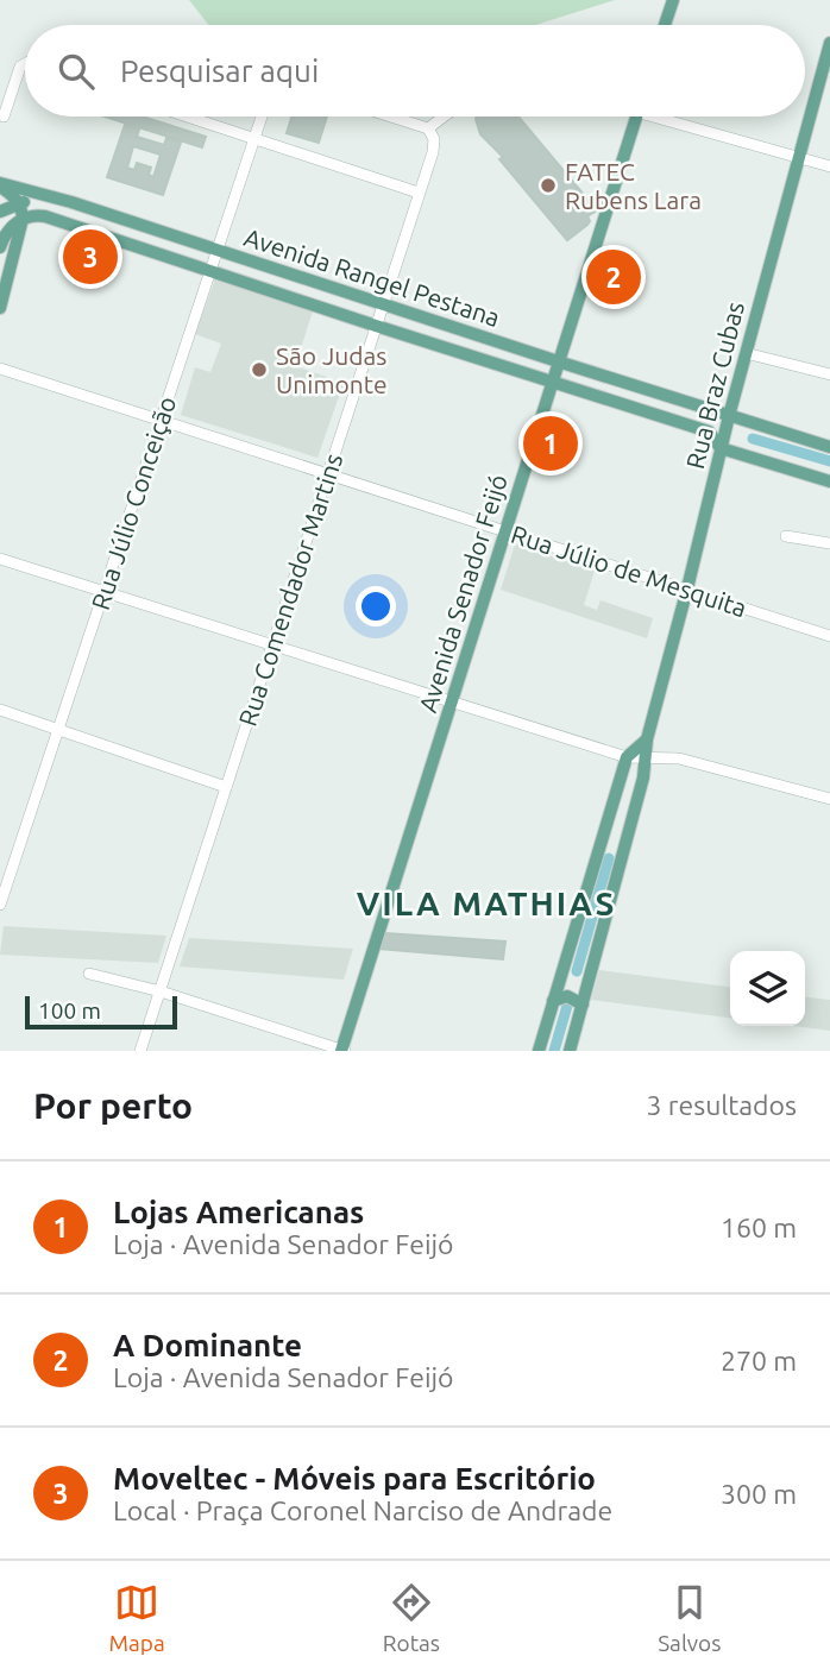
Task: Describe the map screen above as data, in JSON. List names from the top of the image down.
{
  "streets": {
    "main road": ["Avenida Rangel Pestana", "Rua Braz Cubas", "Avenida Senador Feijó"],
    "street": ["Rua Júlio Conceição", "Rua Júlio de Mesquita", "Rua Comendador Martins"]
  },
  "crossings": [
    ["Avenida Rangel Pestana", "Rua Braz Cubas"],
    ["Avenida Rangel Pestana", "Rua Júlio Conceição"],
    ["Avenida Rangel Pestana", "Rua Comendador Martins"],
    ["Avenida Rangel Pestana", "Avenida Senador Feijó"],
    ["Rua Braz Cubas", "Rua Júlio de Mesquita"],
    ["Rua Júlio Conceição", "Rua Júlio de Mesquita"],
    ["Rua Júlio de Mesquita", "Rua Comendador Martins"],
    ["Rua Júlio de Mesquita", "Avenida Senador Feijó"]
  ],
  "districts": ["VILA MATHIAS"],
  "places": ["FATEC Rubens Lara", "São Judas Unimonte"],
  "scale_bar": "100 m",
  "page": {
    "search": "Pesquisar aqui",
    "pins": ["3", "2", "1"],
    "scale": "100 m",
    "heading": ["Por perto", "3 resultados"],
    "list": [
      {
        "mark": "1",
        "name": "Lojas Americanas",
        "note": "Loja · Avenida Senador Feijó",
        "value": "160 m"
      },
      {
        "mark": "2",
        "name": "A Dominante",
        "note": "Loja · Avenida Senador Feijó",
        "value": "270 m"
      },
      {
        "mark": "3",
        "name": "Moveltec - Móveis para Escritório",
        "note": "Local · Praça Coronel Narciso de Andrade",
        "value": "300 m"
      }
    ],
    "nav": ["Mapa", "Rotas", "Salvos"]
  }
}
